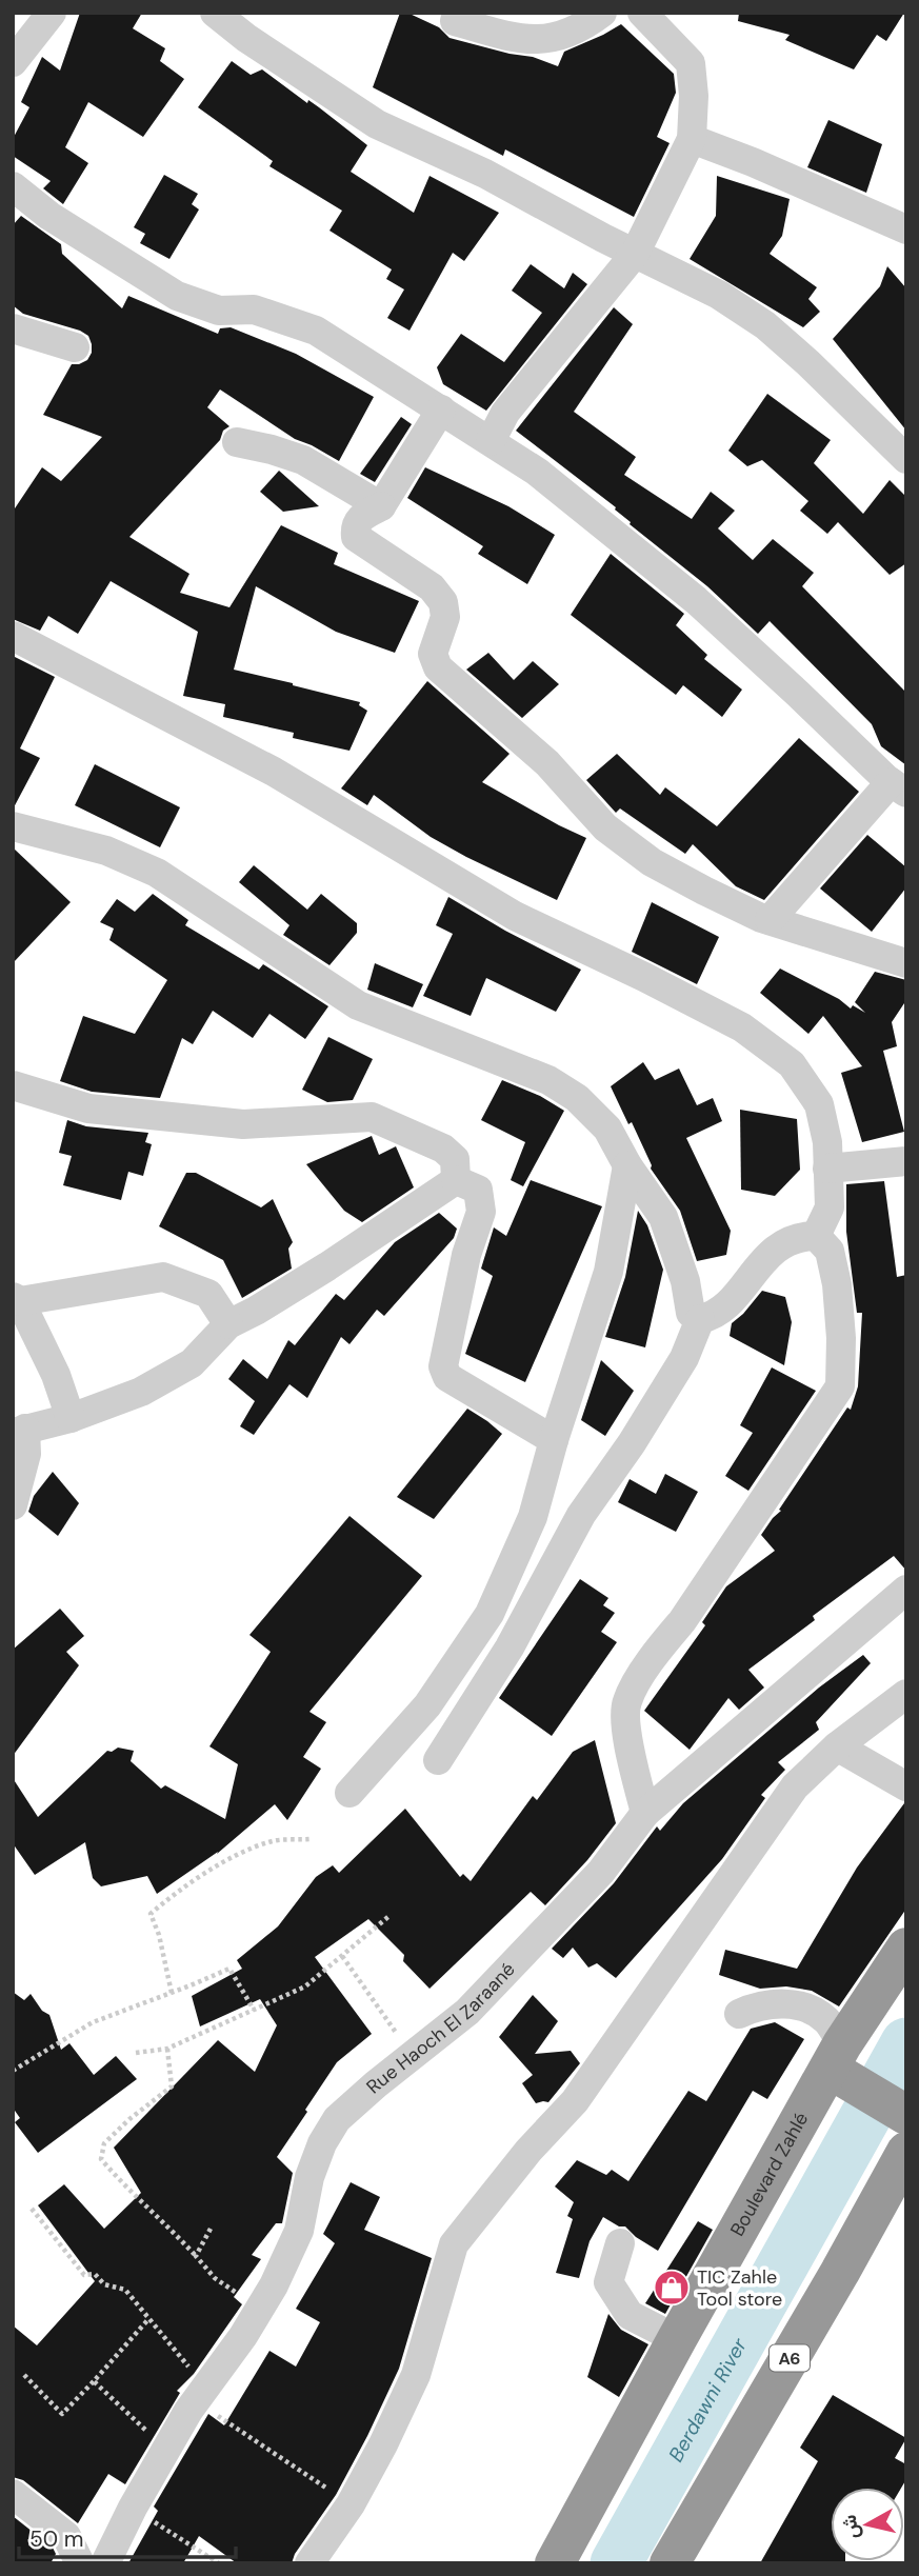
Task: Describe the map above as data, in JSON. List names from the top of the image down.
{
  "streets": {
    "highway": ["Boulevard Zahlé", "A6"],
    "street": ["Rue Haoch El Zaraané"]
  },
  "water": ["Berdawni River"],
  "places": {
    "shop": ["TIC Zahle Tool store"]
  },
  "scale_bar": "50 m",
  "north": "left"
}
